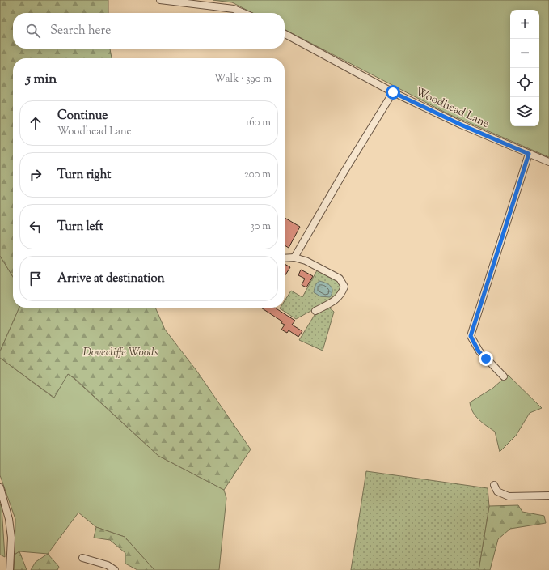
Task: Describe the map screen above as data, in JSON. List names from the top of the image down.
{
  "streets": {
    "street": ["Woodhead Lane"]
  },
  "parks": ["Dovecliffe Woods"],
  "page": {
    "map_buttons": ["+", "−"],
    "search": "Search here",
    "heading": ["5 min", "Walk · 390 m"],
    "list": [
      ["Continue", "Woodhead Lane", "160 m"],
      ["Turn right", "200 m"],
      ["Turn left", "30 m"],
      "Arrive at destination"
    ]
  }
}
